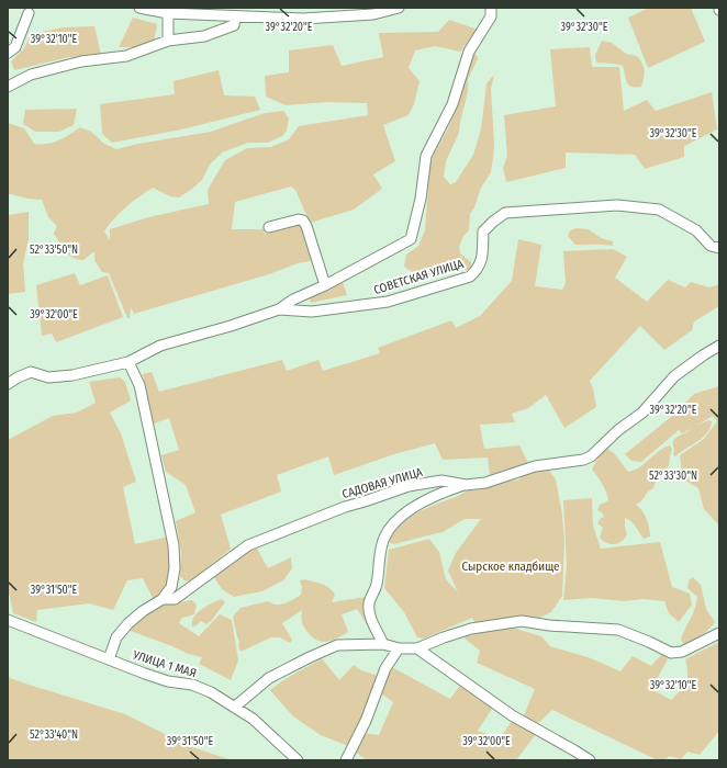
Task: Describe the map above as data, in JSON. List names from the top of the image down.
{
  "streets": {
    "street": ["СОВЕТСКАЯ УЛИЦА", "САДОВАЯ УЛИЦА", "УЛИЦА 1 МАЯ"]
  },
  "crossings": [
    ["САДОВАЯ УЛИЦА", "УЛИЦА 1 МАЯ"]
  ],
  "parks": ["Сырское кладбище"],
  "coordinates": [
    "39°32'20\"E",
    "39°32'30\"E",
    "39°32'10\"E",
    "52°33'50\"N",
    "39°32'00\"E",
    "52°33'30\"N",
    "39°31'50\"E",
    "52°33'40\"N"
  ]
}
